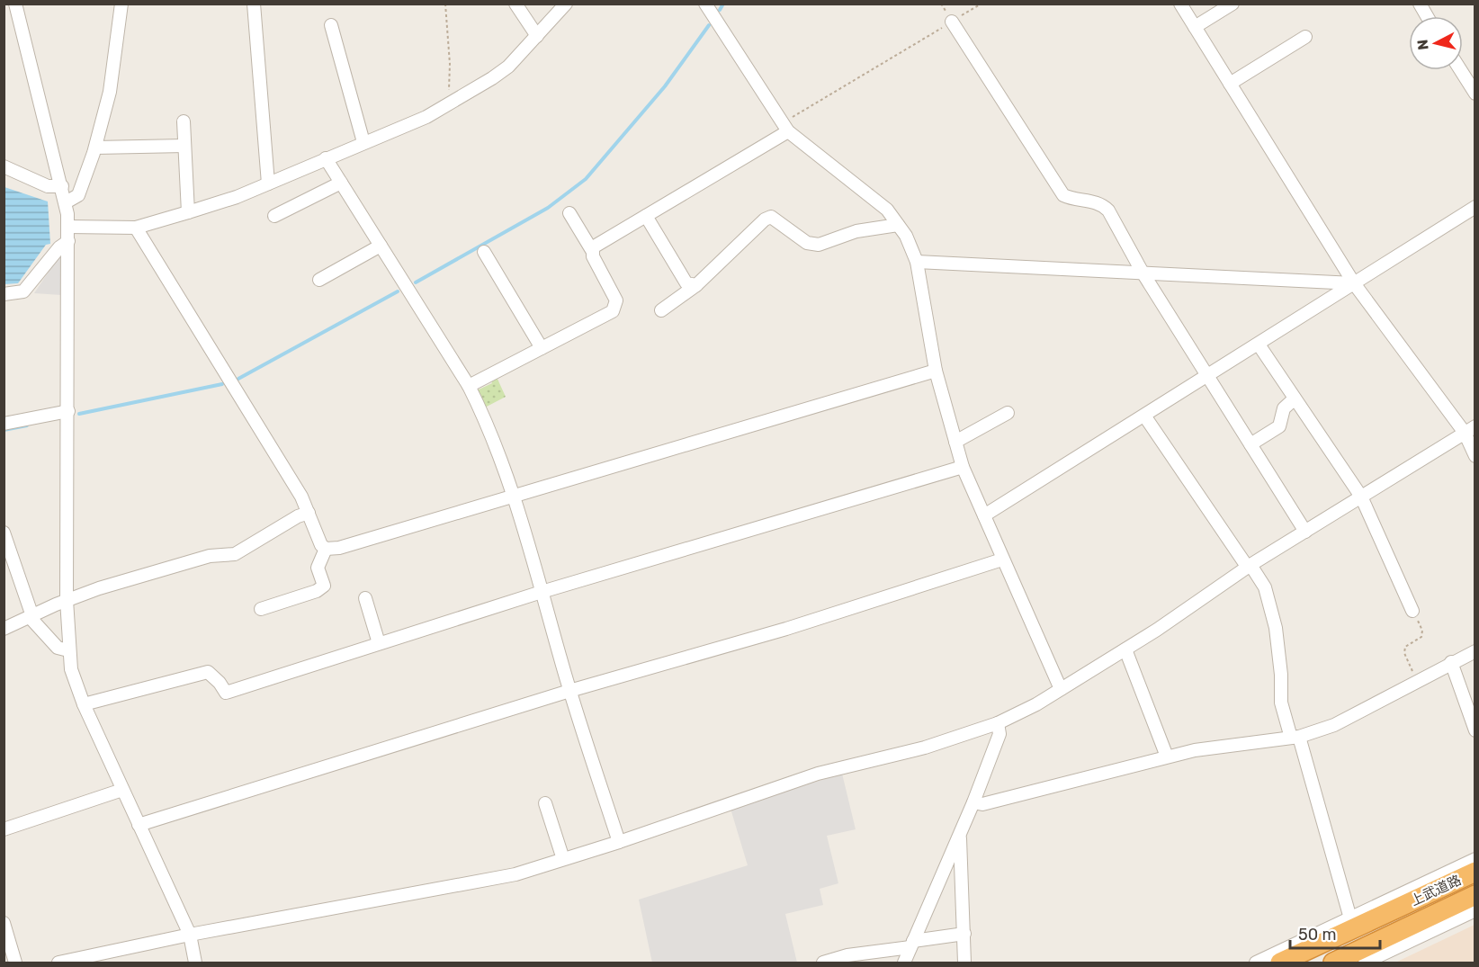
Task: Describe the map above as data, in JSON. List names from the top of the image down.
{
  "streets": {
    "highway": ["上武道路"]
  },
  "scale_bar": "50 m",
  "north": "left"
}
